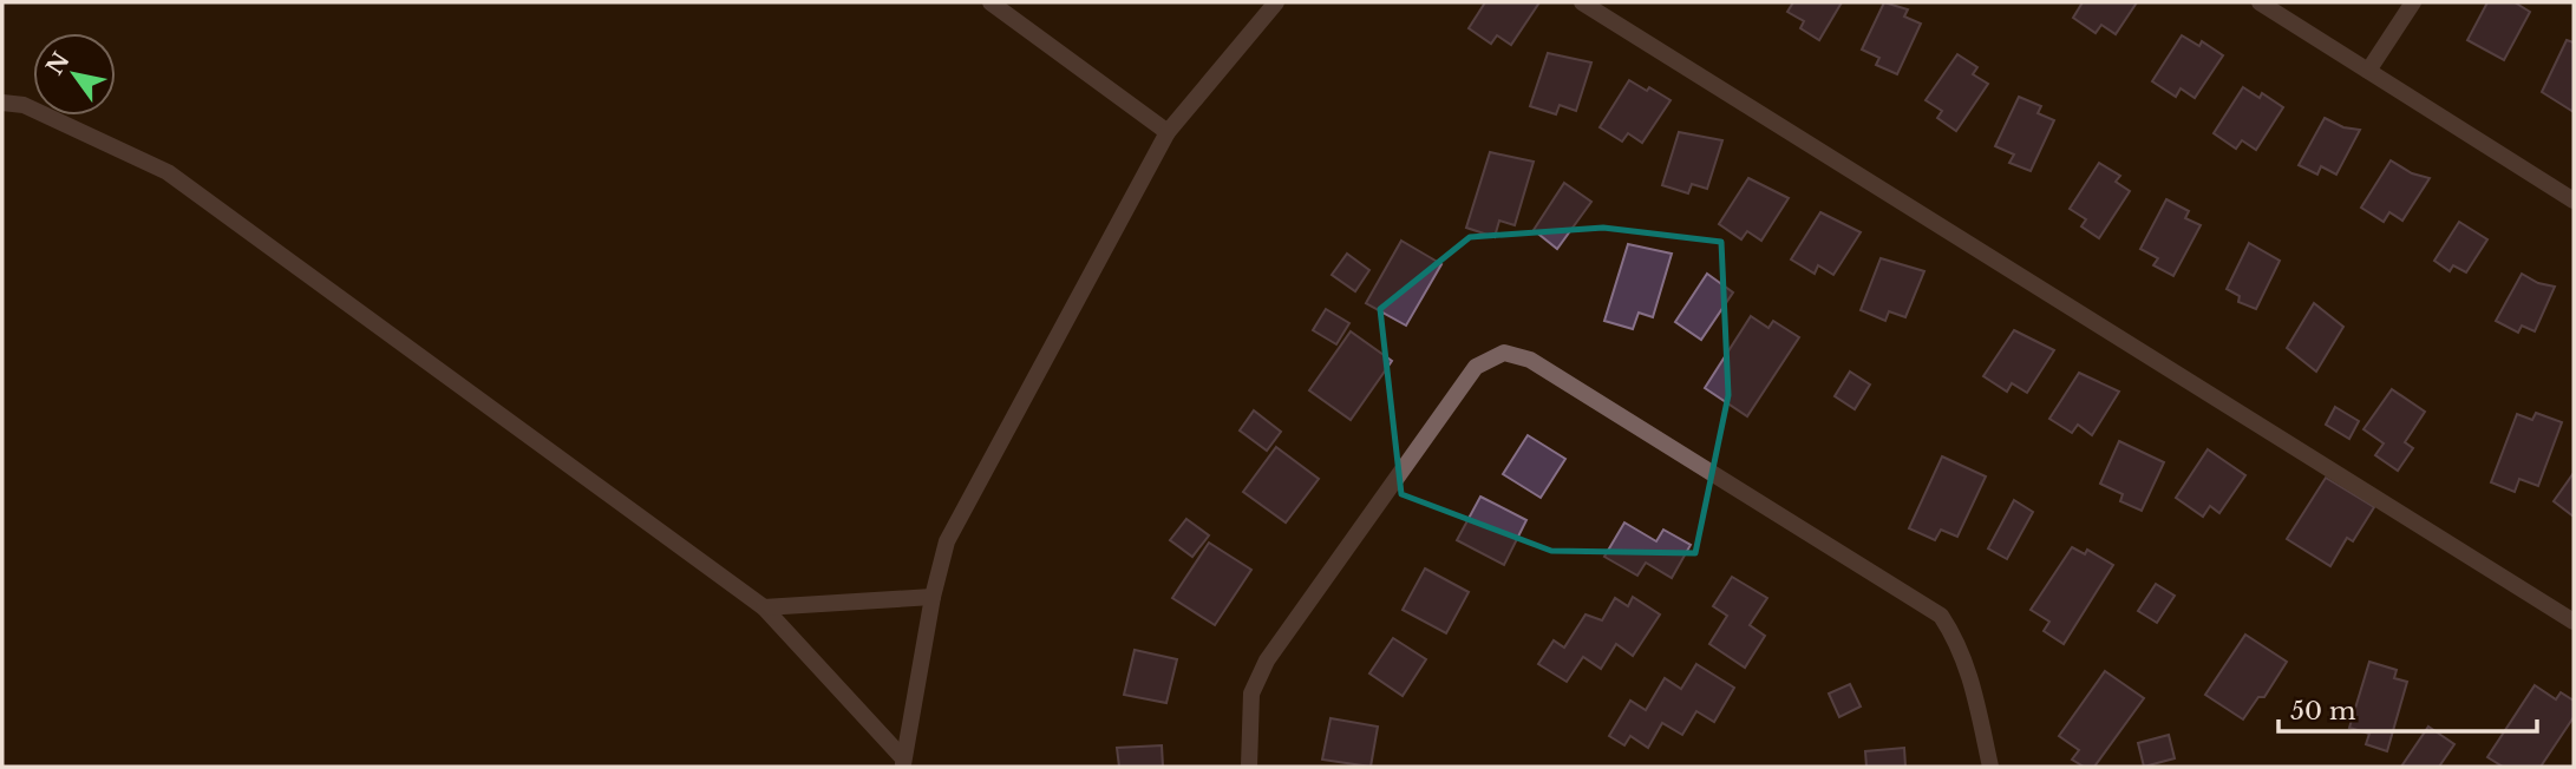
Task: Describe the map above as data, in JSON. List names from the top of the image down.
{
  "scale_bar": "50 m",
  "north": "top left"
}
